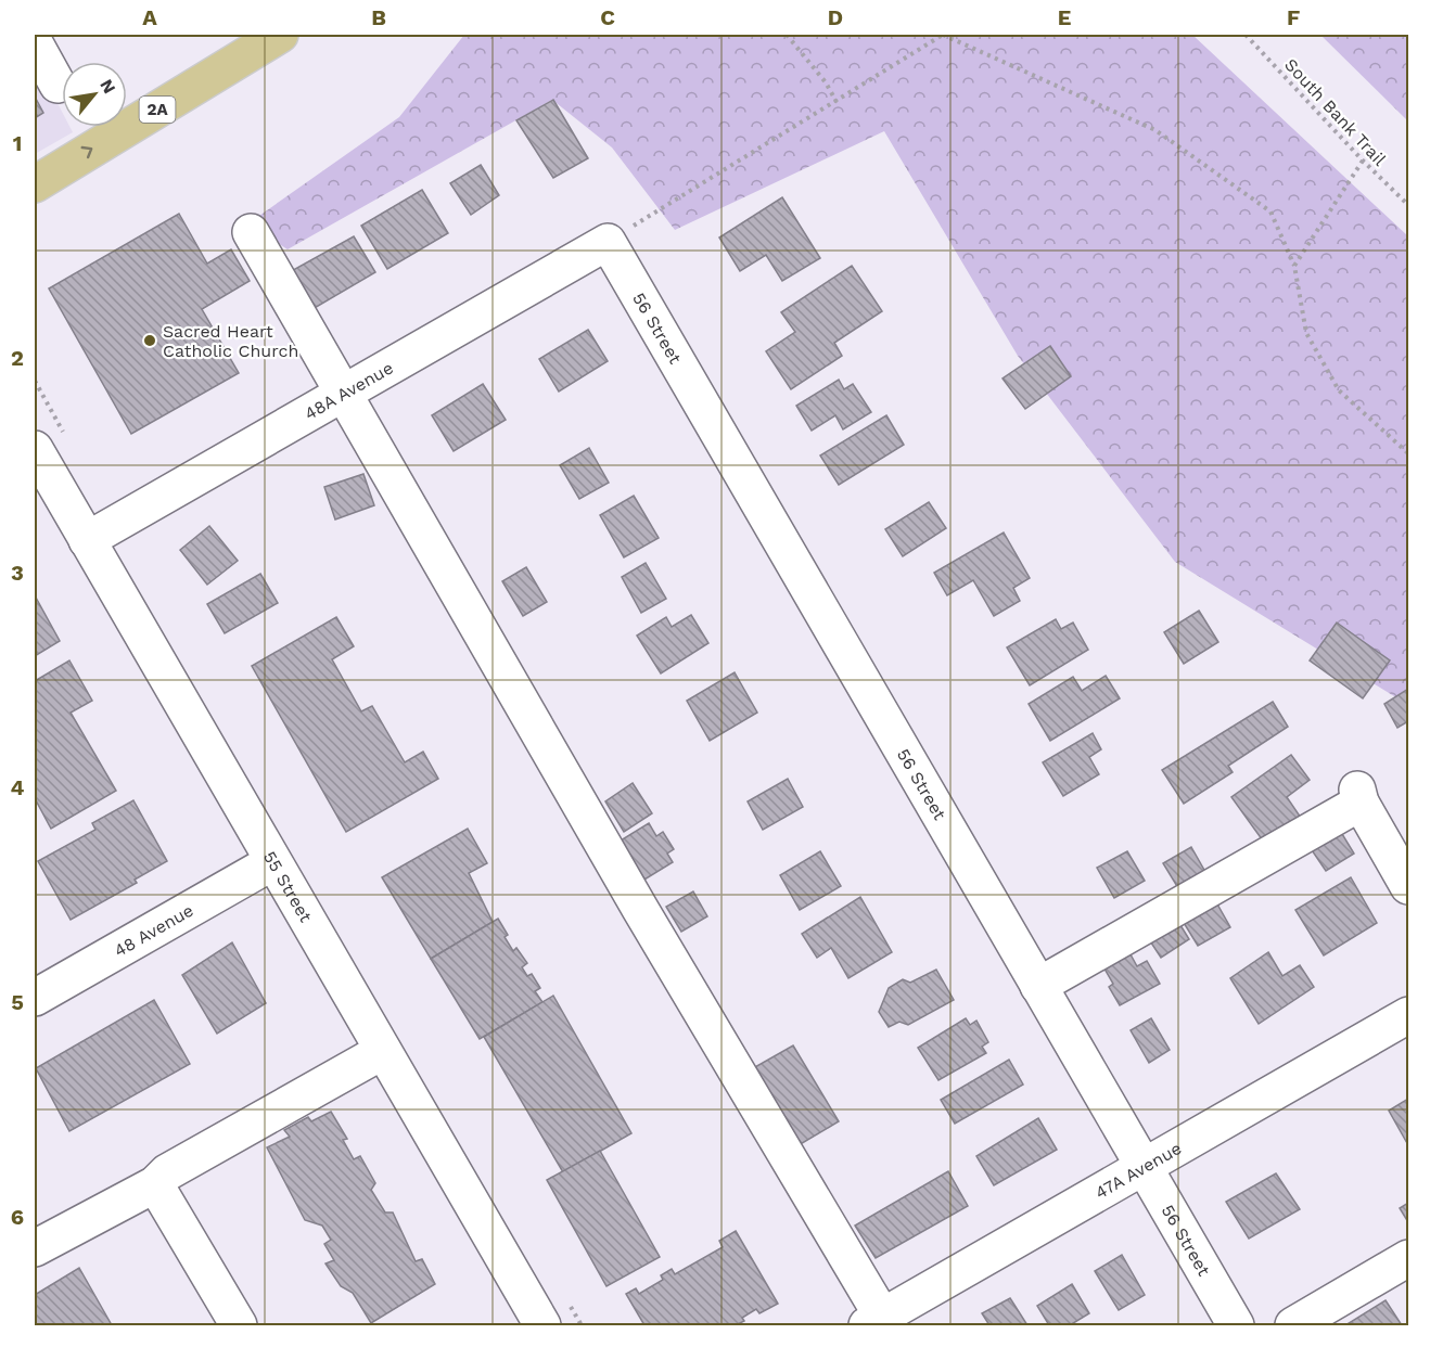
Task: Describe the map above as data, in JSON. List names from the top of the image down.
{
  "streets": {
    "main road": ["2A"],
    "street": [
      "56 Street",
      "48A Avenue",
      "55 Street",
      "48 Avenue",
      "47A Avenue"
    ],
    "path": ["South Bank Trail"]
  },
  "crossings": [
    ["56 Street", "48A Avenue"],
    ["56 Street", "47A Avenue"],
    ["48A Avenue", "55 Street"],
    ["55 Street", "48 Avenue"]
  ],
  "places": ["Sacred Heart Catholic Church"],
  "north": "top right",
  "grid": {
    "columns": [
      "A",
      "B",
      "C",
      "D",
      "E",
      "F"
    ],
    "rows": [
      "1",
      "2",
      "3",
      "4",
      "5",
      "6"
    ]
  }
}
